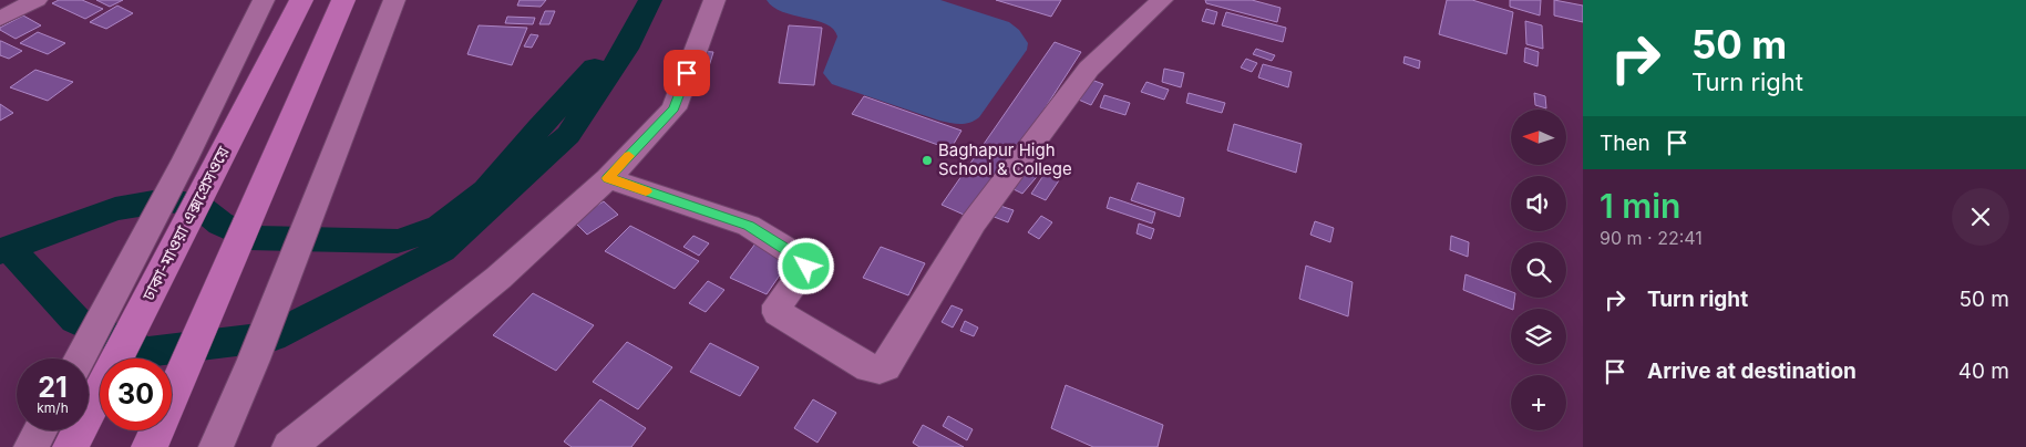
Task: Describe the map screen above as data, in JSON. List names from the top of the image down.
{
  "streets": {
    "highway": ["ঢাকা-মাওয়া এক্সপ্রেসওয়ে"]
  },
  "places": ["Baghapur High School & College"],
  "north": "left",
  "page": {
    "turn": ["50 m", "Turn right"],
    "map_buttons": "+",
    "then": "Then",
    "heading": ["1 min", "90 m · 22:41"],
    "list": [
      {
        "name": "Turn right",
        "value": "50 m"
      },
      {
        "name": "Arrive at destination",
        "value": "40 m"
      }
    ],
    "speed": "21 km/h",
    "limit": "30"
  }
}
